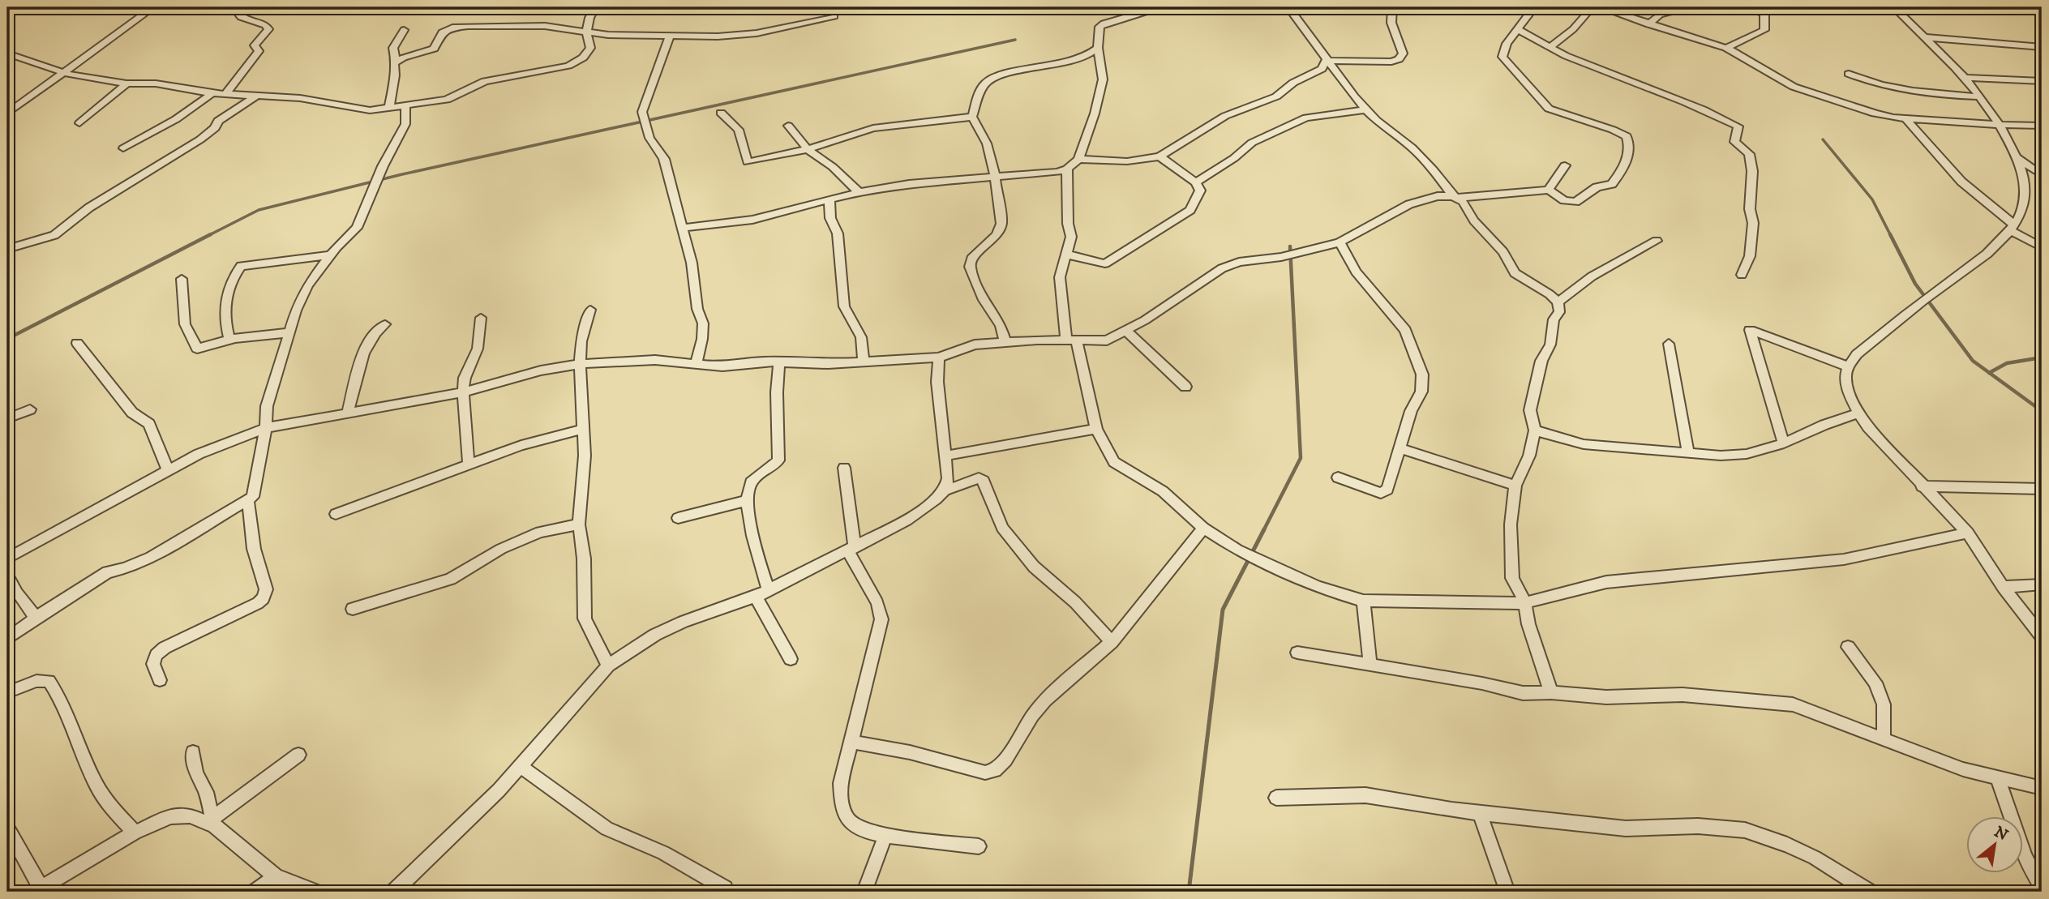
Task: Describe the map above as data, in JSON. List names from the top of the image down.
{
  "north": "top right"
}
